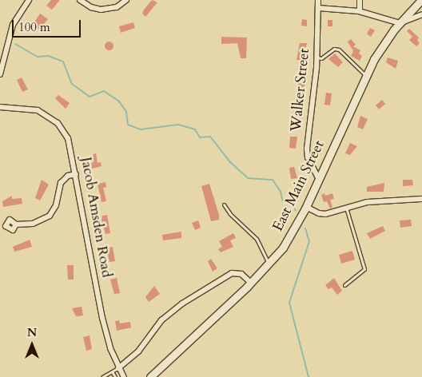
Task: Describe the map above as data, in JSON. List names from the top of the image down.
{
  "streets": {
    "main road": ["East Main Street"],
    "street": ["Walker Street", "Jacob Amsden Road"]
  },
  "crossings": [
    ["Walker Street", "East Main Street"]
  ],
  "scale_bar": "100 m",
  "north": "top"
}
